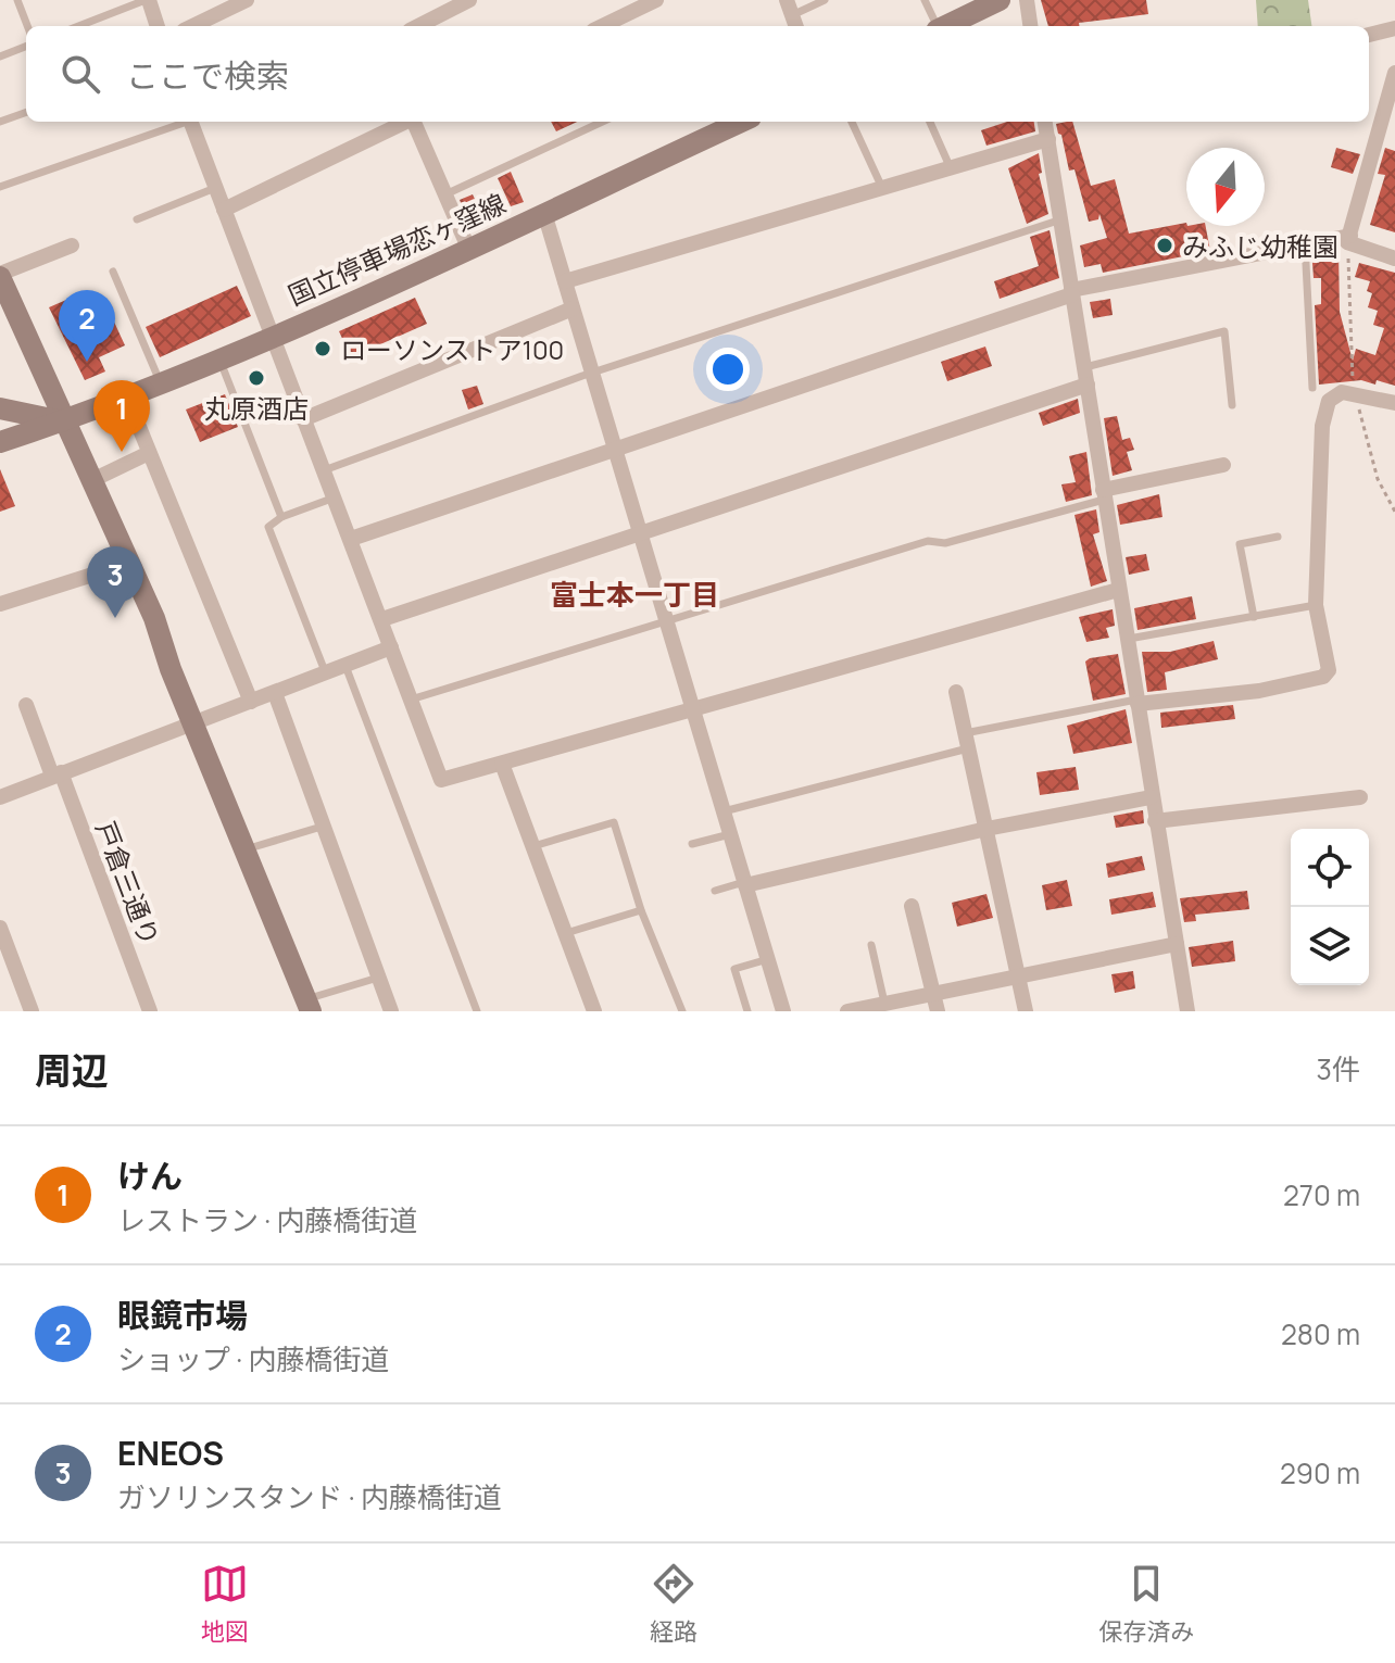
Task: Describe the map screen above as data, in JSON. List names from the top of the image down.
{
  "streets": {
    "main road": ["国立停車場恋ヶ窪線"],
    "street": ["戸倉三通り"]
  },
  "districts": ["富士本一丁目"],
  "places": ["みふじ幼稚園", "ローソンストア100", "丸原酒店"],
  "north": "bottom",
  "page": {
    "search": "ここで検索",
    "pins": ["2", "1", "3"],
    "heading": ["周辺", "3件"],
    "list": [
      {
        "mark": "1",
        "name": "けん",
        "note": "レストラン · 内藤橋街道",
        "value": "270 m"
      },
      {
        "mark": "2",
        "name": "眼鏡市場",
        "note": "ショップ · 内藤橋街道",
        "value": "280 m"
      },
      {
        "mark": "3",
        "name": "ENEOS",
        "note": "ガソリンスタンド · 内藤橋街道",
        "value": "290 m"
      }
    ],
    "nav": ["地図", "経路", "保存済み"]
  }
}
